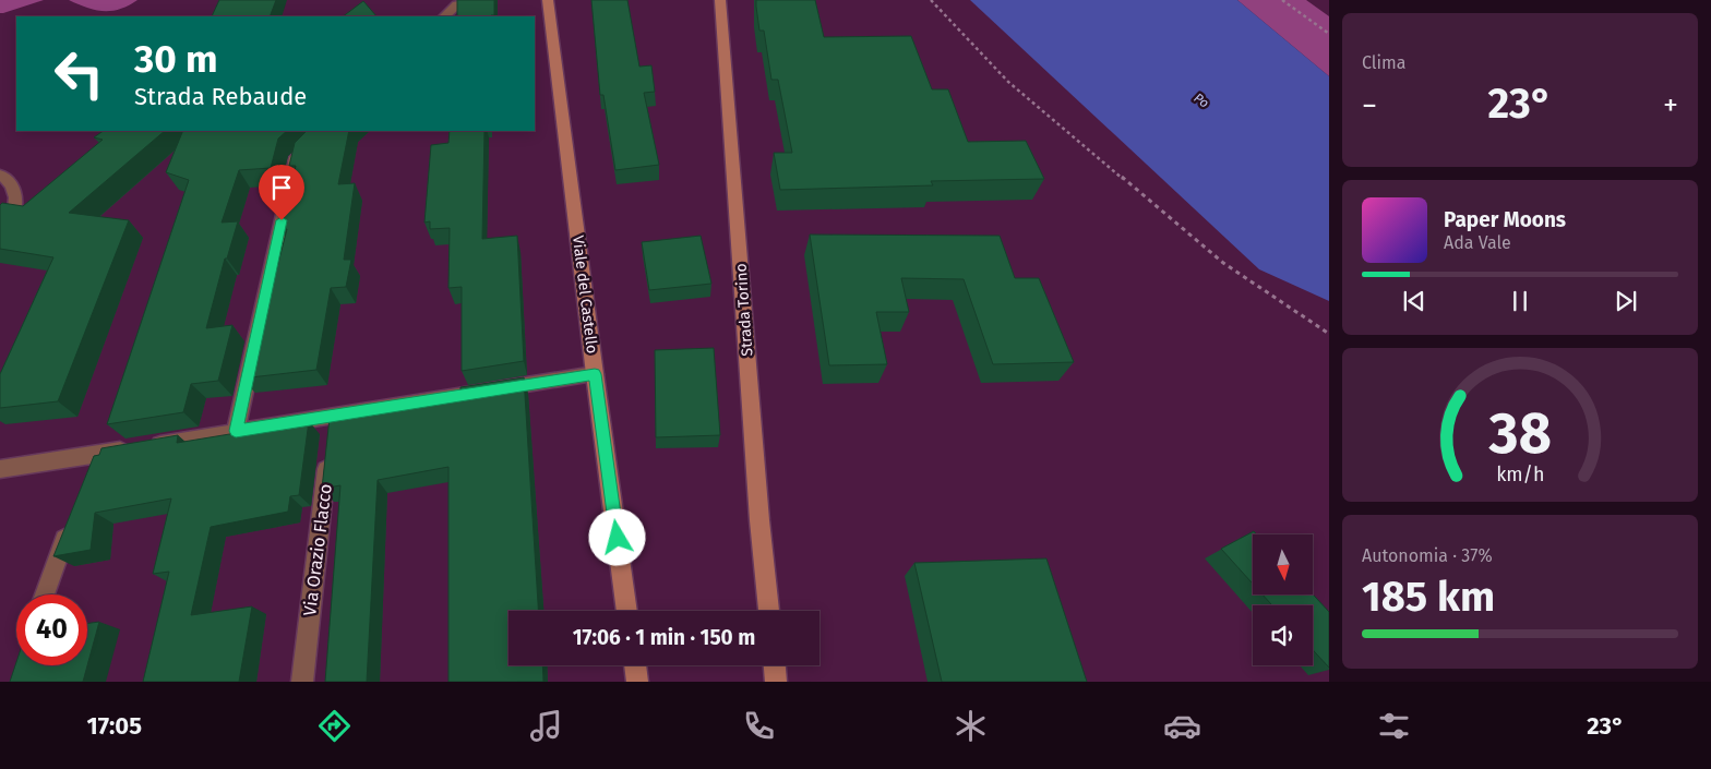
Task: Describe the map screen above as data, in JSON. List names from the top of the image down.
{
  "streets": {
    "street": ["Viale del Castello", "Strada Torino", "Via Orazio Flacco"]
  },
  "water": ["Po"],
  "north": "bottom",
  "page": {
    "tile": [
      "Clima",
      ["Autonomia · 37%", "185 km"]
    ],
    "turn": ["30 m", "Strada Rebaude"],
    "heat": ["−", "23°", "+"],
    "song": ["Paper Moons", "Ada Vale"],
    "limit": "40",
    "trip": "17:06 · 1 min · 150 m",
    "tabs": ["17:05", "23°"],
    "gauge": ["38", "km/h"]
  }
}
